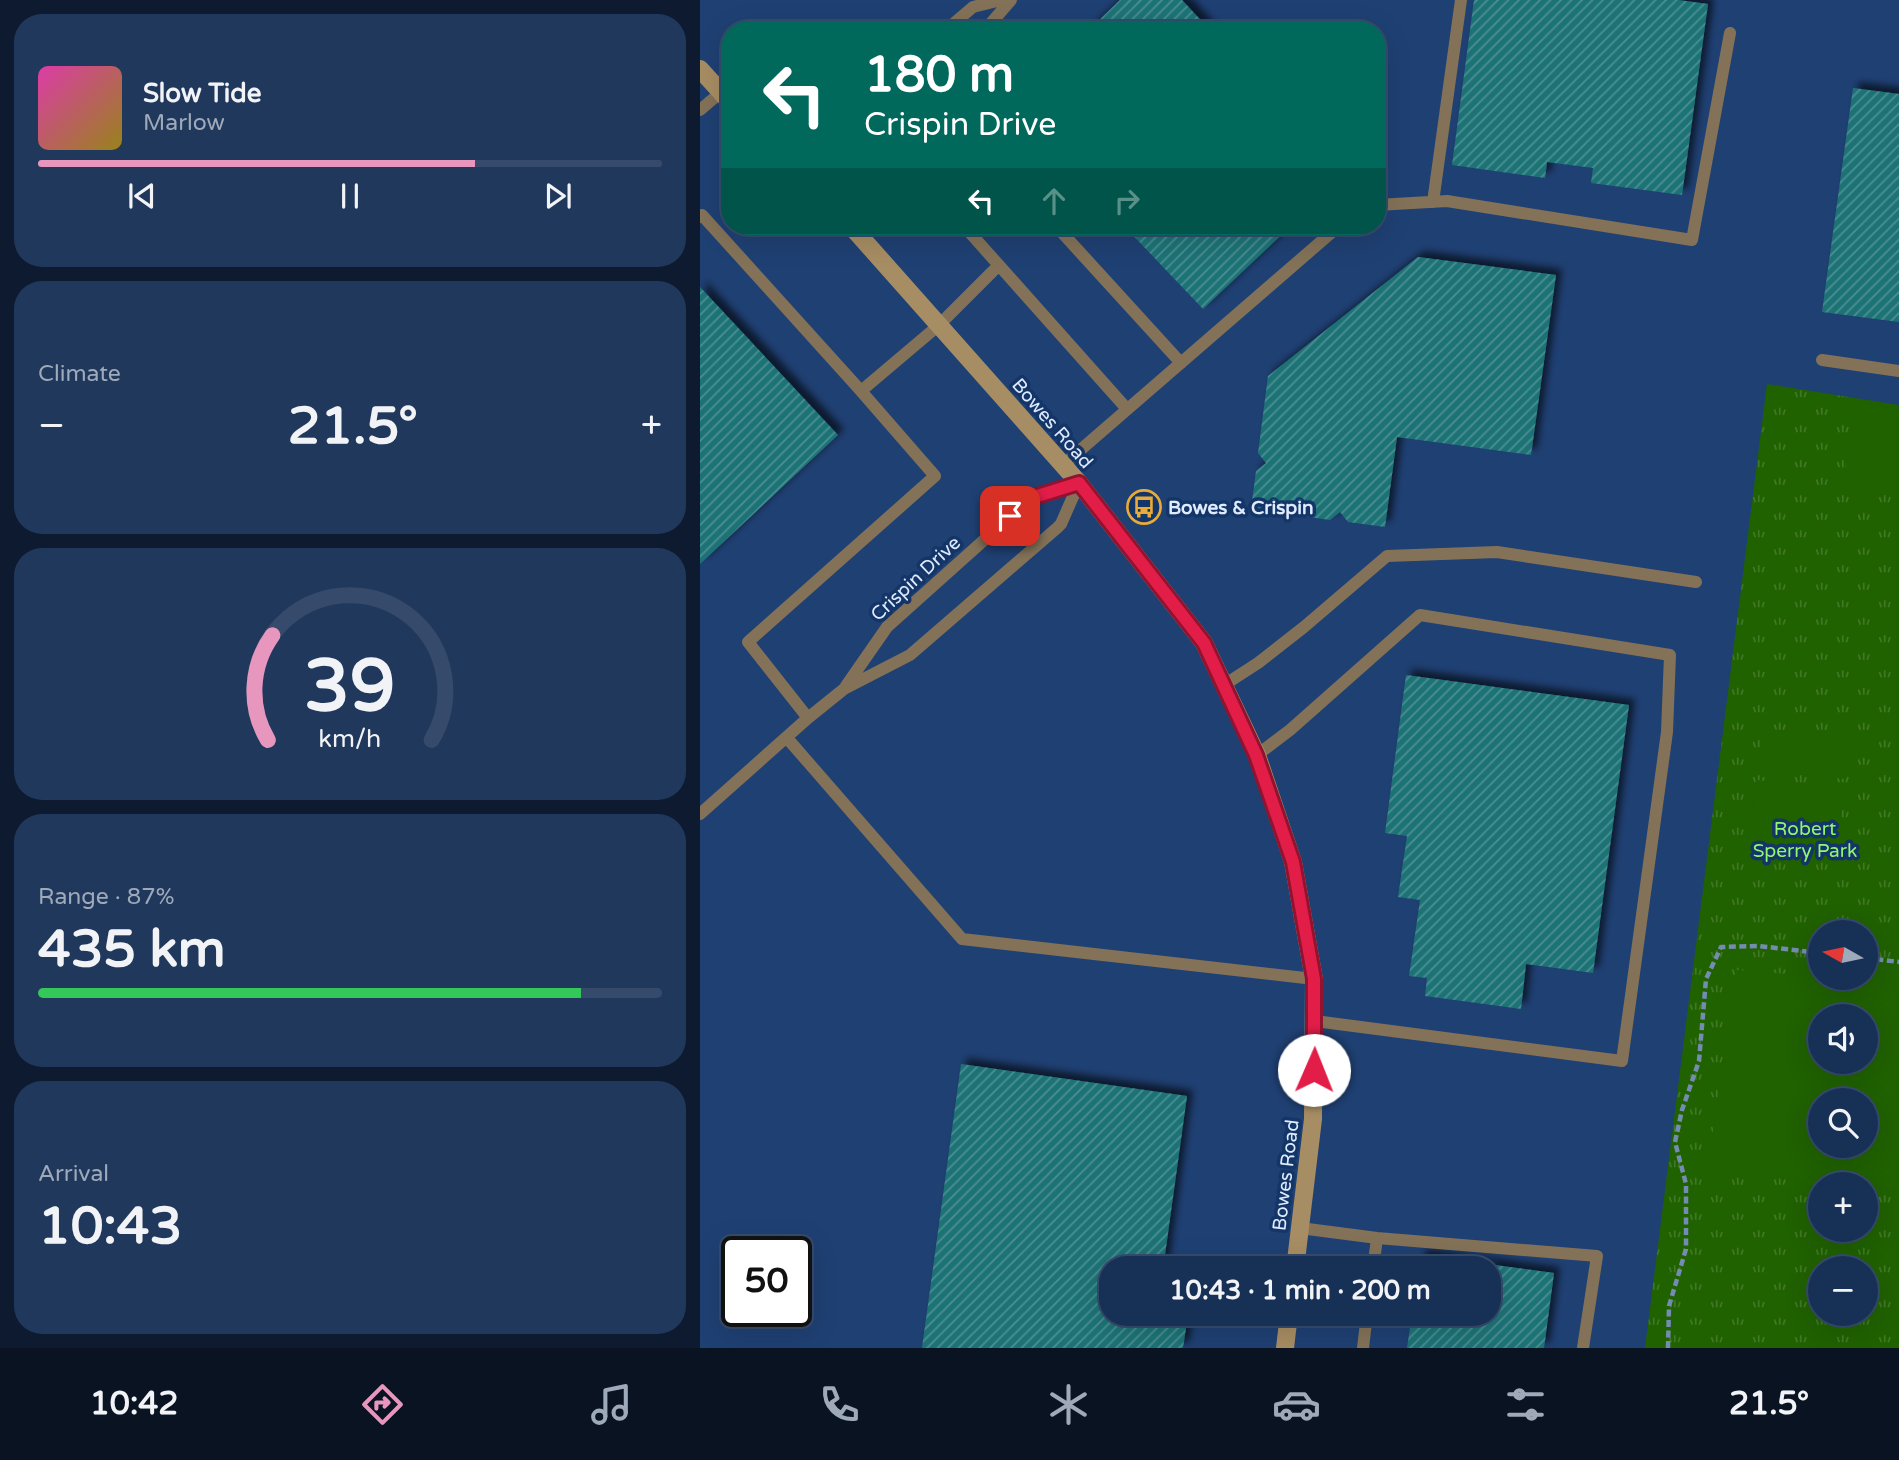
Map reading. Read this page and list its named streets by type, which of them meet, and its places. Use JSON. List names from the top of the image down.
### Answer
{
  "streets": {
    "main road": ["Bowes Road"],
    "lane": ["Crispin Drive"]
  },
  "crossings": [
    ["Bowes Road", "Crispin Drive"]
  ],
  "parks": ["Robert Sperry Park"],
  "places": {
    "bus stop": ["Bowes & Crispin"]
  },
  "north": "left",
  "page": {
    "turn": ["180 m", "Crispin Drive"],
    "song": ["Slow Tide", "Marlow"],
    "tile": [
      "Climate",
      ["Range · 87%", "435 km"],
      ["Arrival", "10:43"]
    ],
    "heat": ["−", "21.5°", "+"],
    "map_buttons": ["+", "−"],
    "limit": "50",
    "trip": "10:43 · 1 min · 200 m",
    "tabs": ["10:42", "21.5°"],
    "gauge": ["39", "km/h"]
  }
}
